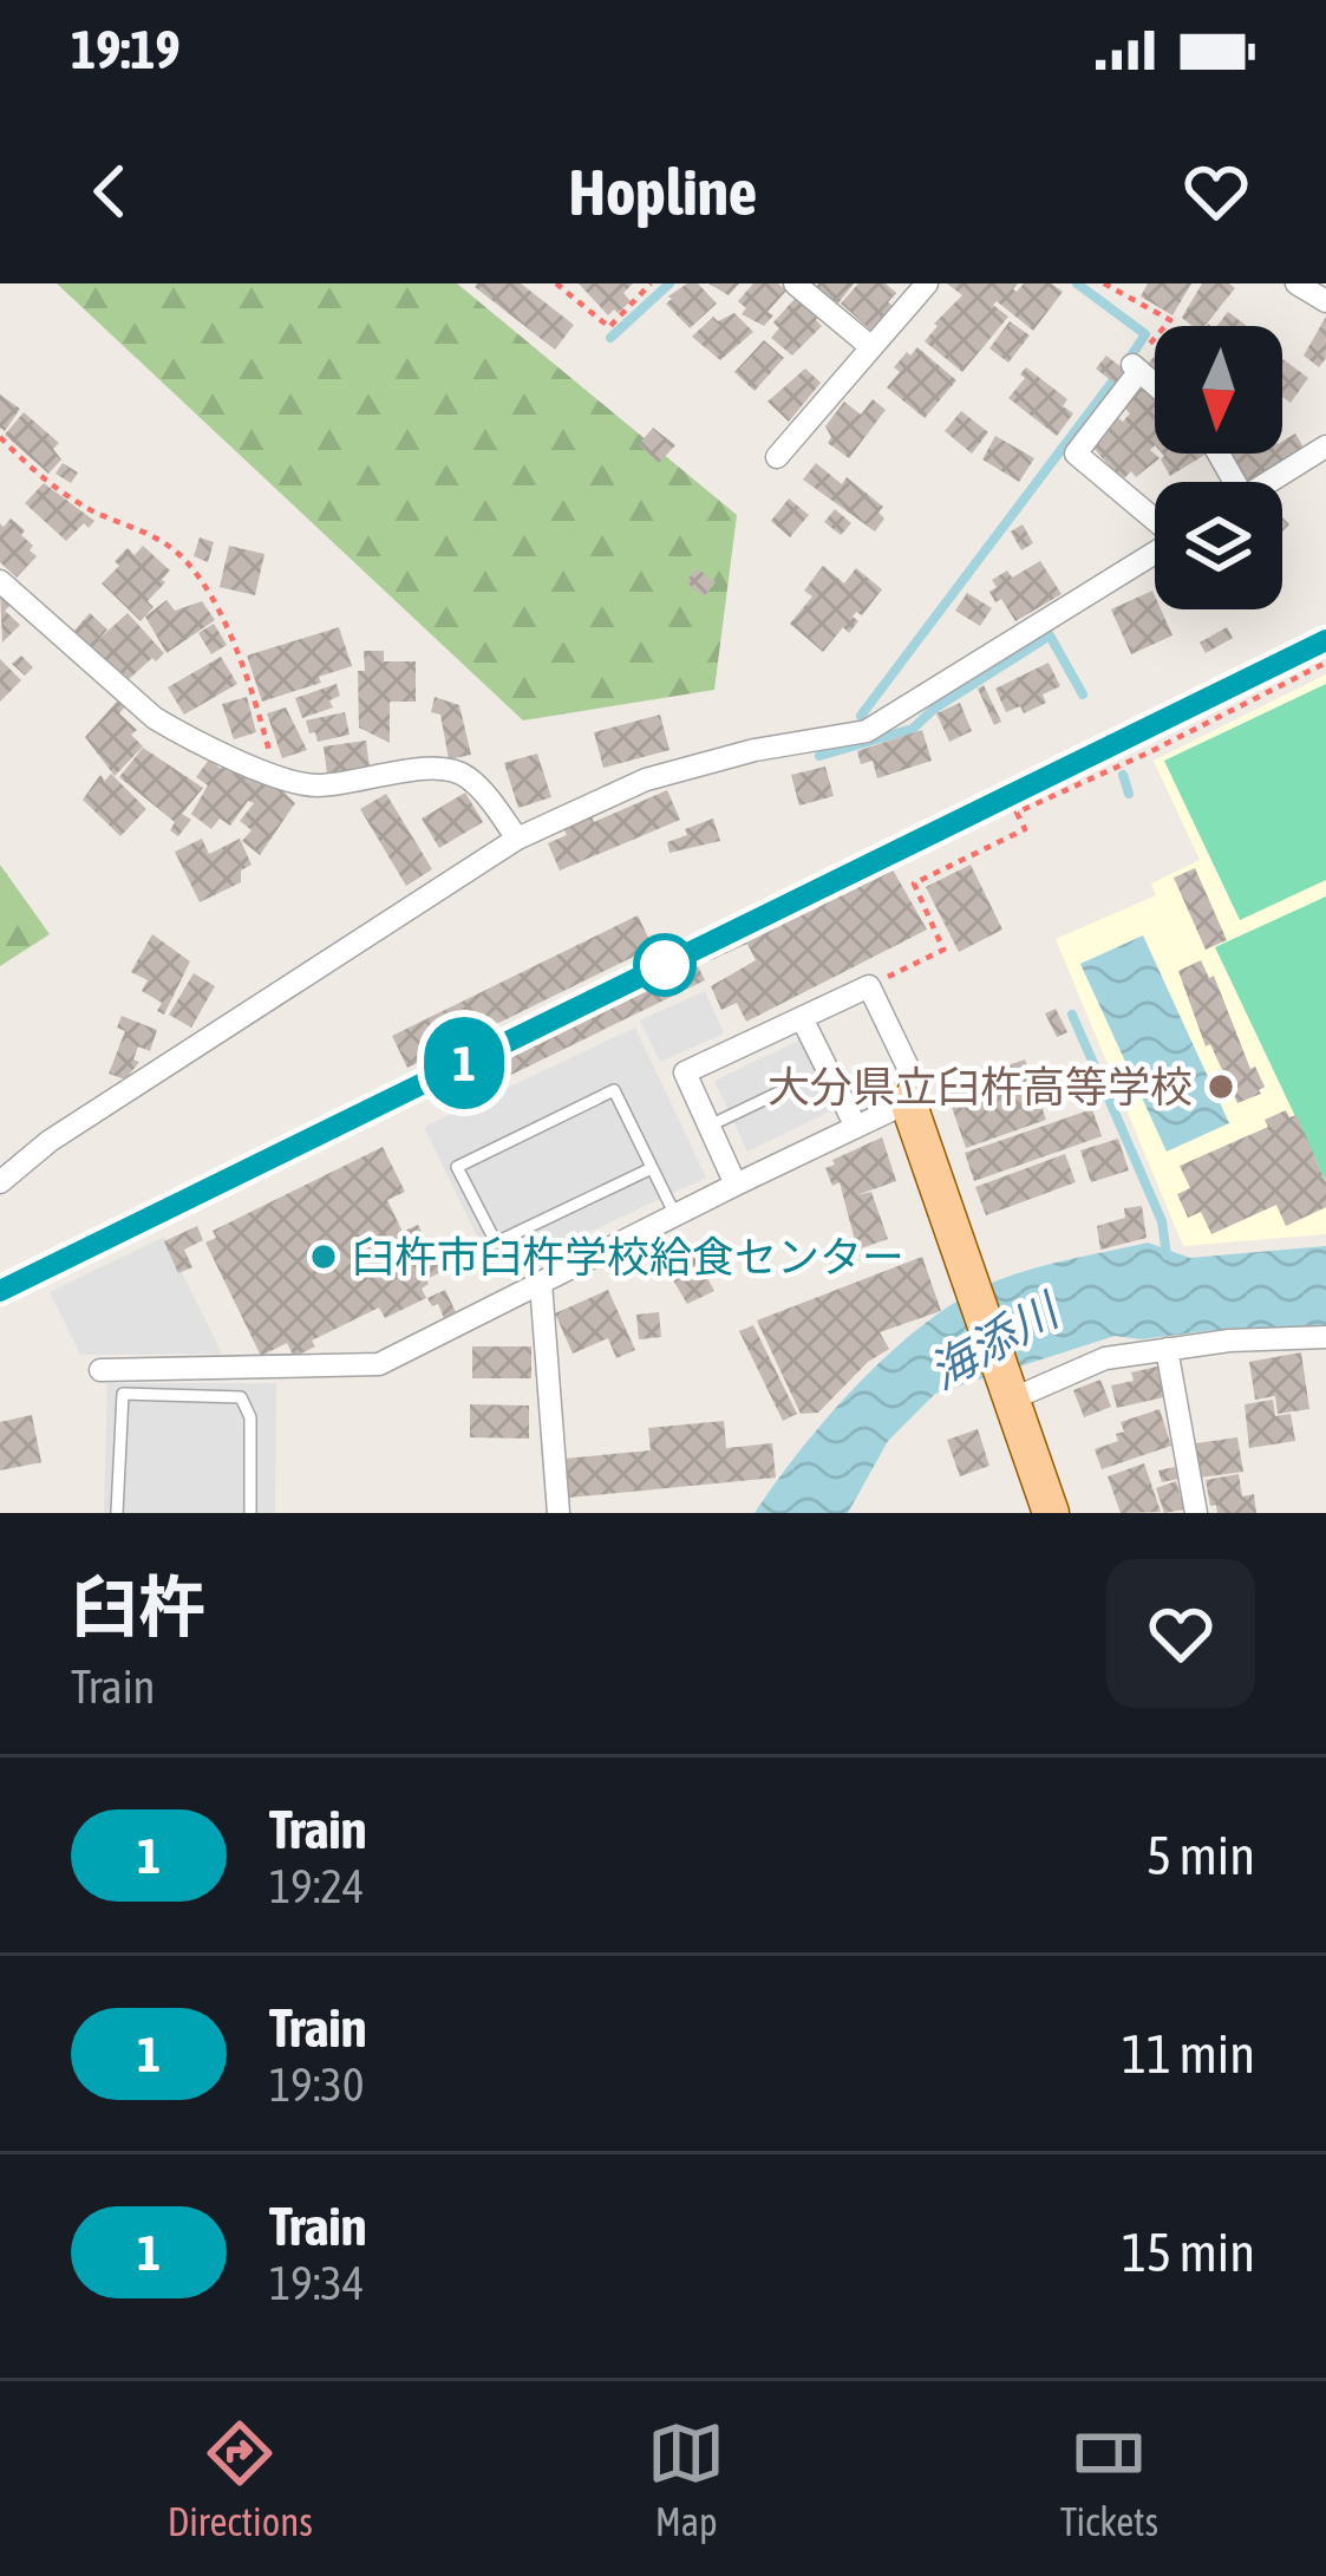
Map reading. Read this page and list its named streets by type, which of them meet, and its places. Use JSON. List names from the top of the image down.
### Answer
{
  "water": ["海添川"],
  "places": ["大分県立臼杵高等学校", "臼杵市臼杵学校給食センター"],
  "north": "bottom",
  "page": {
    "status": "19:19",
    "header": "Hopline",
    "on_map": "1",
    "heading": ["臼杵", "Train"],
    "list": [
      {
        "mark": "1",
        "name": "Train",
        "note": "19:24",
        "value": "5 min"
      },
      {
        "mark": "1",
        "name": "Train",
        "note": "19:30",
        "value": "11 min"
      },
      {
        "mark": "1",
        "name": "Train",
        "note": "19:34",
        "value": "15 min"
      }
    ],
    "tabs": ["Directions", "Map", "Tickets"]
  }
}
